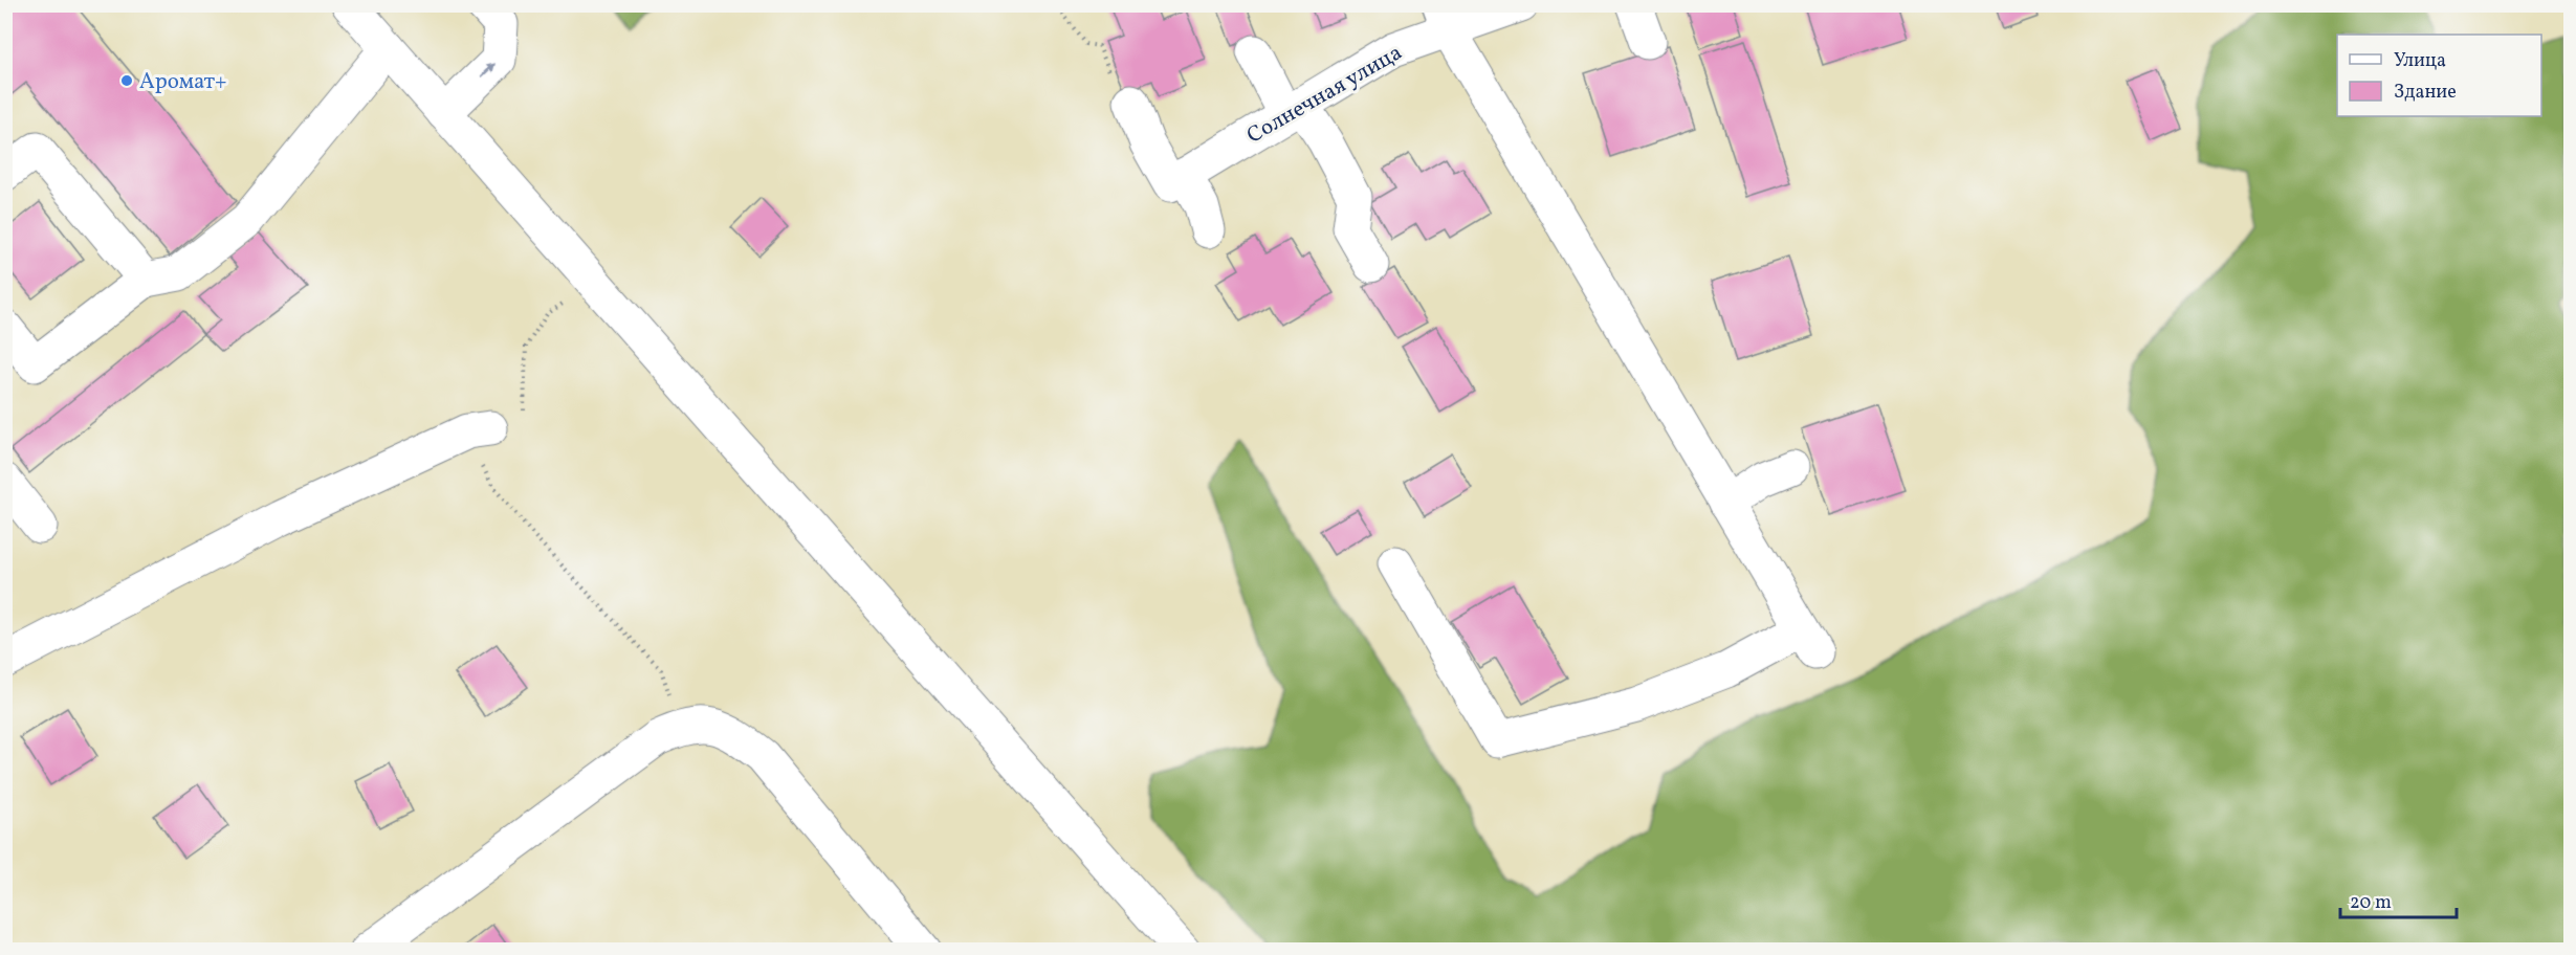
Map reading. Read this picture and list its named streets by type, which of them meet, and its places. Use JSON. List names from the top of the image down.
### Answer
{
  "streets": {
    "street": ["Солнечная улица"]
  },
  "places": ["Аромат+"],
  "legend": ["Улица", "Здание"],
  "scale_bar": "20 m"
}
